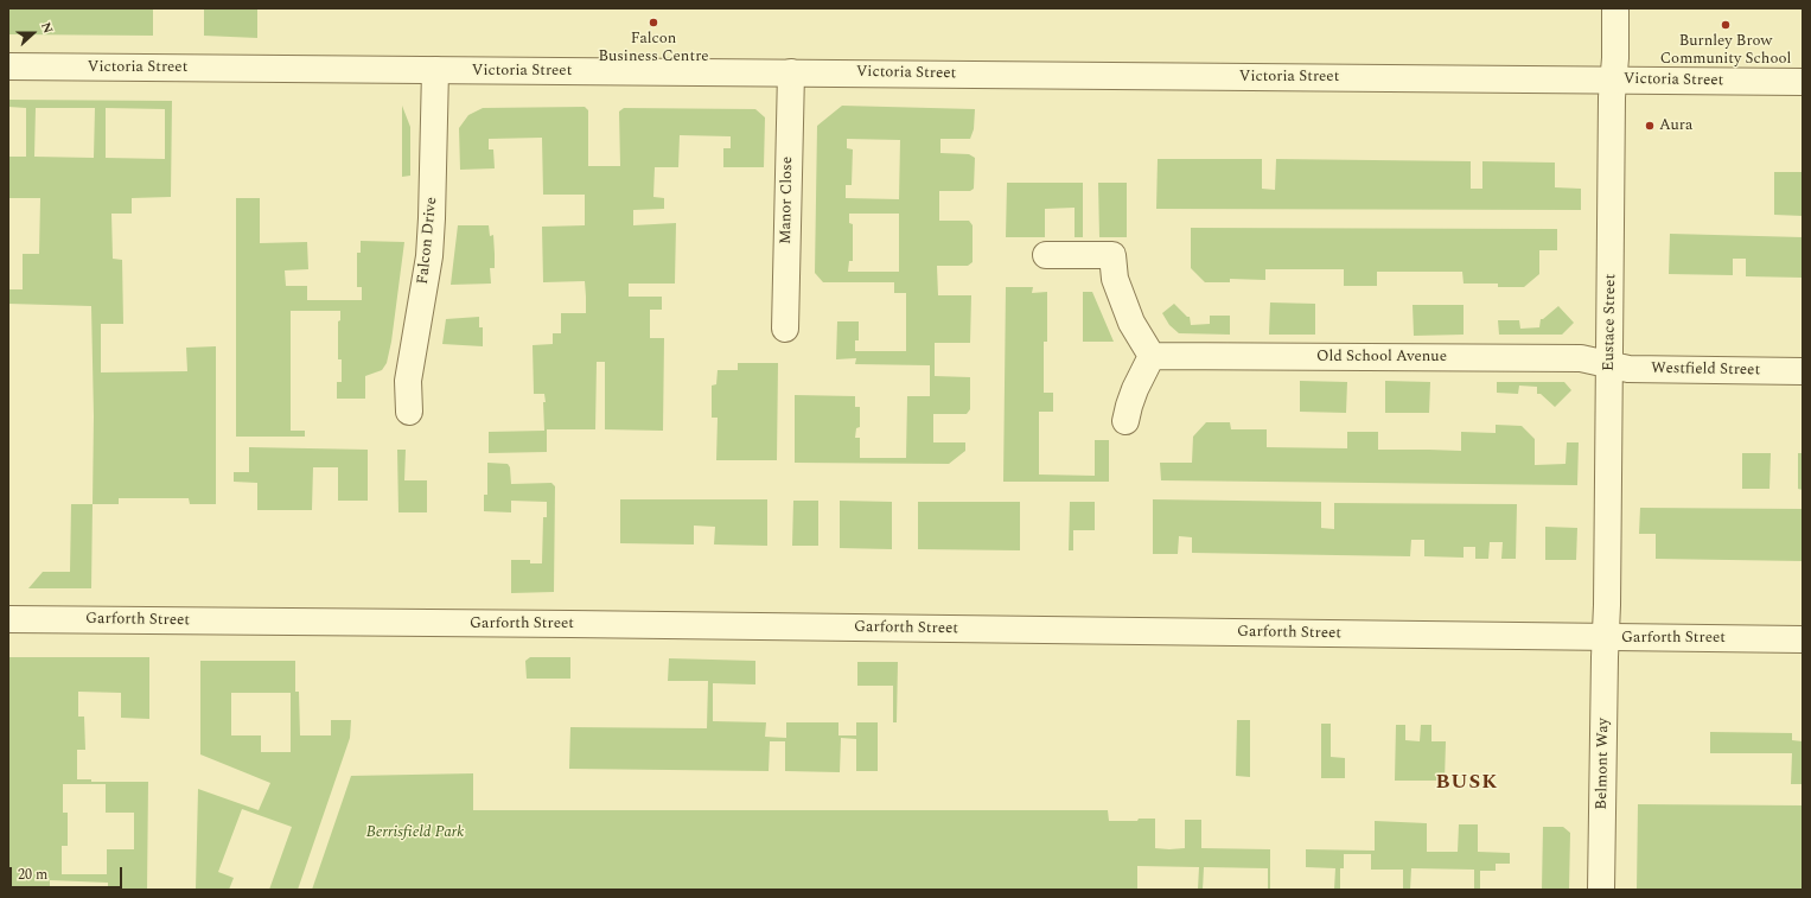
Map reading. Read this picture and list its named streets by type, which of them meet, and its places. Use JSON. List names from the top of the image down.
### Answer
{
  "streets": {
    "street": [
      "Victoria Street",
      "Manor Close",
      "Falcon Drive",
      "Eustace Street",
      "Old School Avenue",
      "Westfield Street",
      "Garforth Street",
      "Belmont Way"
    ]
  },
  "crossings": [
    ["Victoria Street", "Manor Close"],
    ["Victoria Street", "Falcon Drive"],
    ["Victoria Street", "Eustace Street"],
    ["Eustace Street", "Old School Avenue"],
    ["Eustace Street", "Westfield Street"],
    ["Eustace Street", "Garforth Street"],
    ["Eustace Street", "Belmont Way"],
    ["Old School Avenue", "Westfield Street"],
    ["Garforth Street", "Belmont Way"]
  ],
  "districts": ["BUSK"],
  "parks": ["Berrisfield Park"],
  "places": ["Falcon Business Centre", "Burnley Brow Community School", "Aura"],
  "scale_bar": "20 m",
  "north": "right"
}
